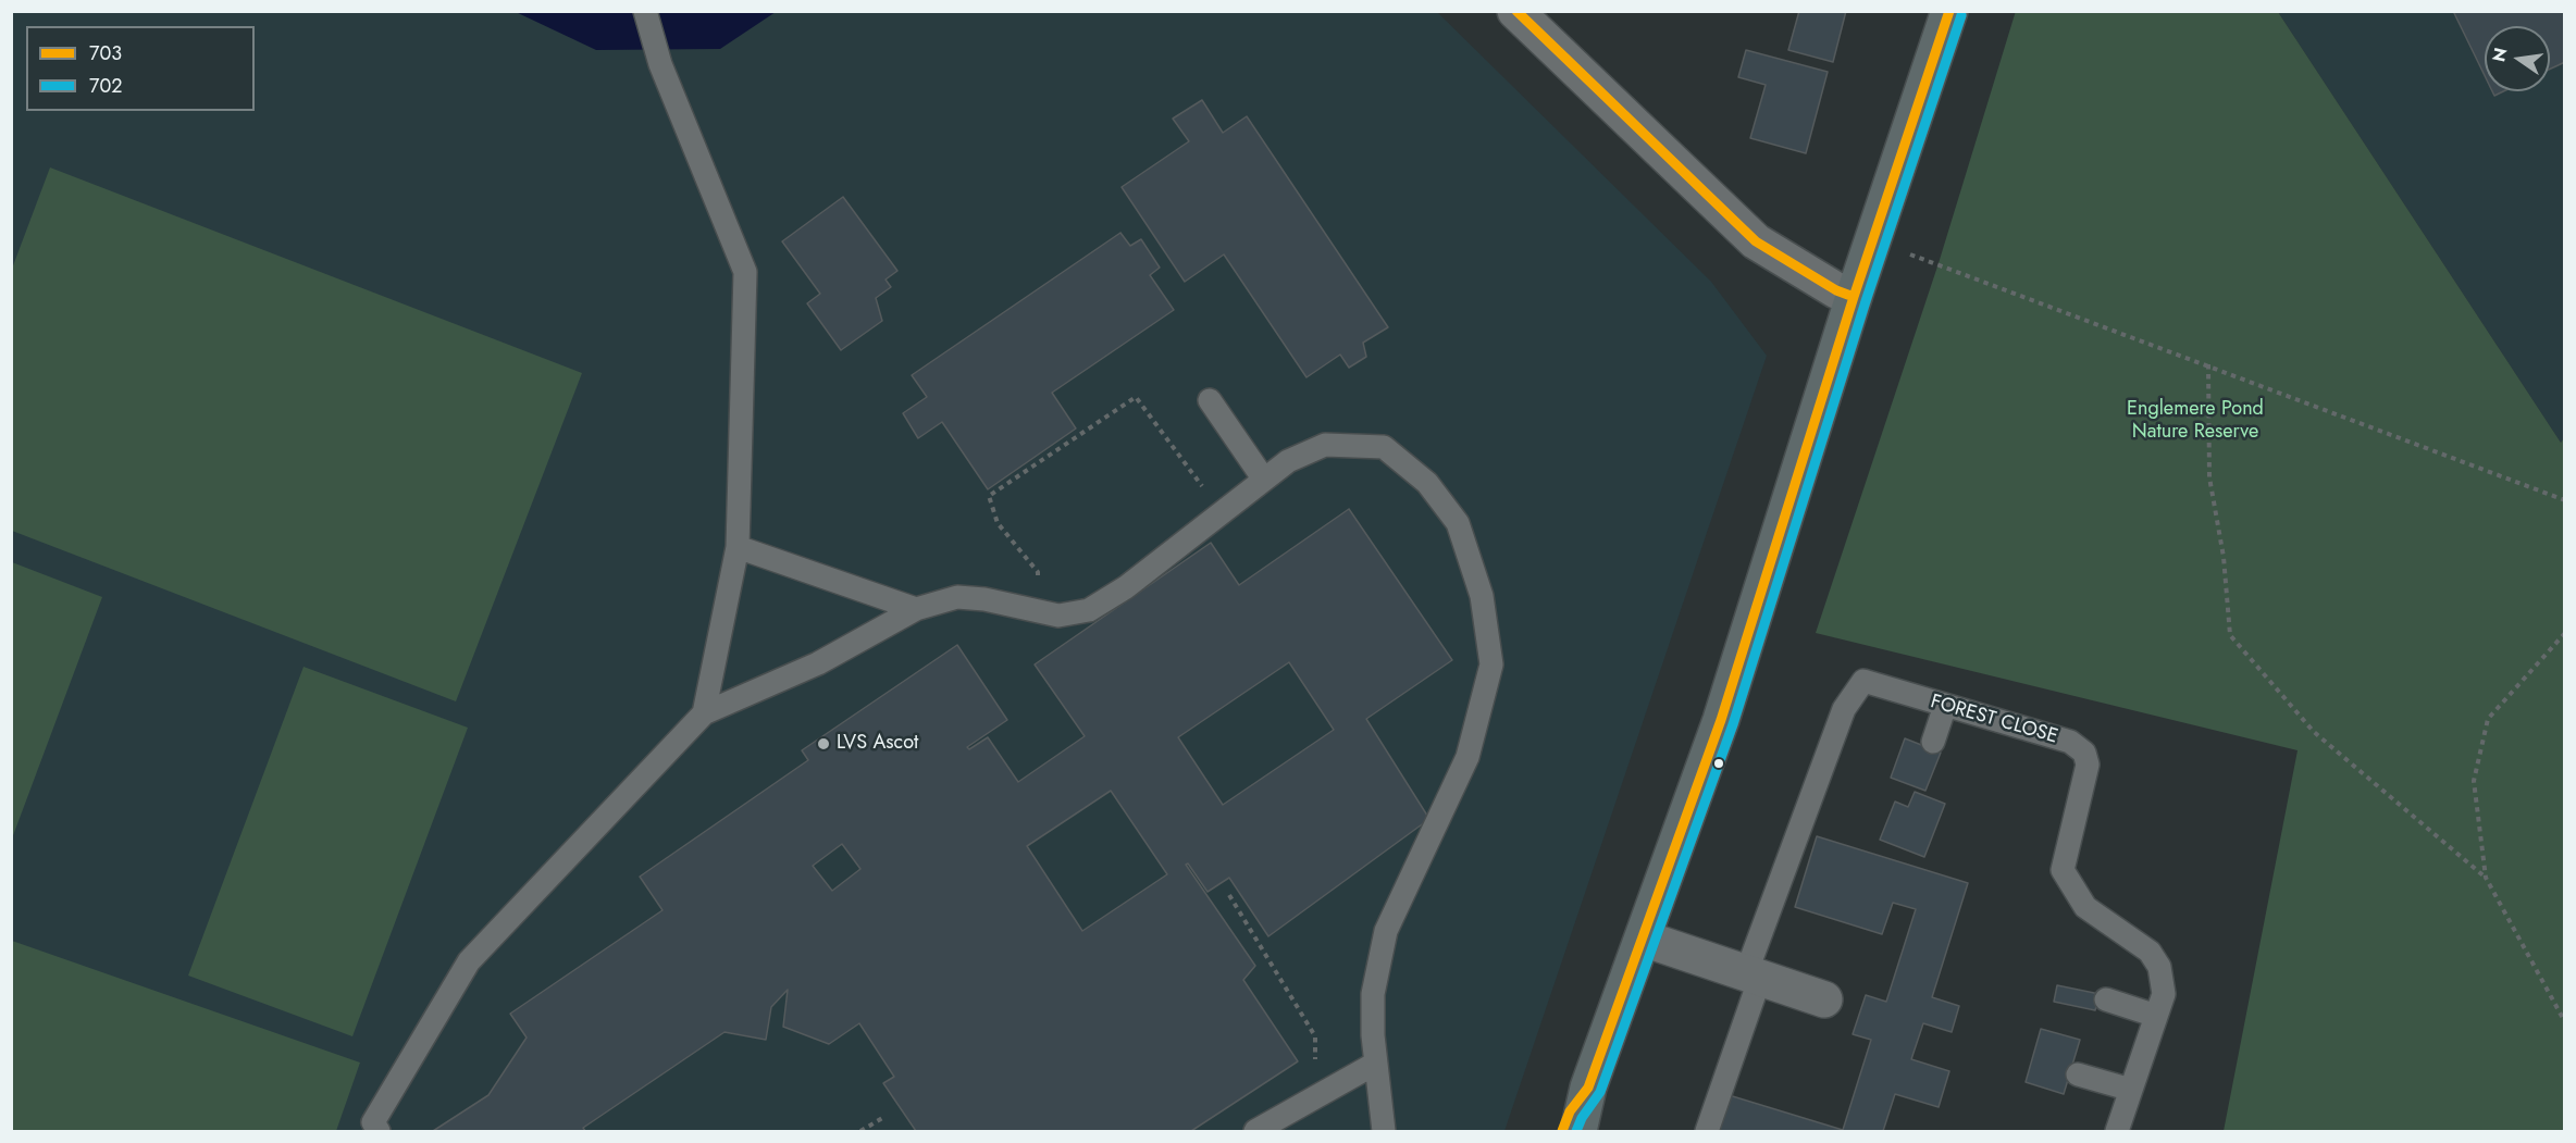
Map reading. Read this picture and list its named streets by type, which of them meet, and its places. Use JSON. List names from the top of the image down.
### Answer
{
  "streets": {
    "lane": ["FOREST CLOSE"]
  },
  "parks": ["Englemere Pond Nature Reserve"],
  "places": ["LVS Ascot"],
  "lines": ["transit line 703", "transit line 702"],
  "legend": ["703", "702"],
  "north": "left"
}
